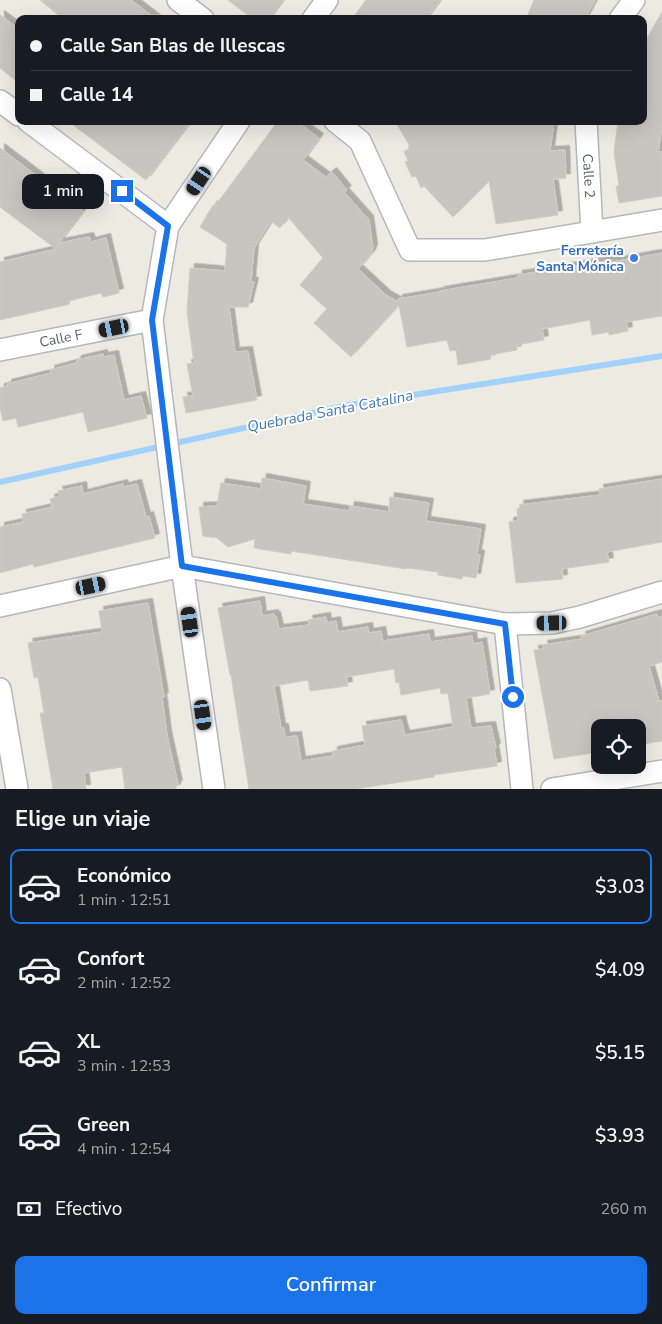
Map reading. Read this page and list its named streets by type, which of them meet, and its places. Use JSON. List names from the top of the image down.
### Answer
{
  "streets": {
    "street": ["Calle 2", "Calle F"]
  },
  "water": ["Quebrada Santa Catalina"],
  "places": ["Ferretería Santa Mónica"],
  "page": {
    "banner": ["Calle San Blas de Illescas", "Calle 14"],
    "bubble": "1 min",
    "heading": "Elige un viaje",
    "list": [
      {
        "name": "Económico",
        "note": "1 min · 12:51",
        "value": "$3.03"
      },
      {
        "name": "Confort",
        "note": "2 min · 12:52",
        "value": "$4.09"
      },
      {
        "name": "XL",
        "note": "3 min · 12:53",
        "value": "$5.15"
      },
      {
        "name": "Green",
        "note": "4 min · 12:54",
        "value": "$3.93"
      }
    ],
    "pay": ["Efectivo", "260 m"],
    "buttons": "Confirmar"
  }
}
